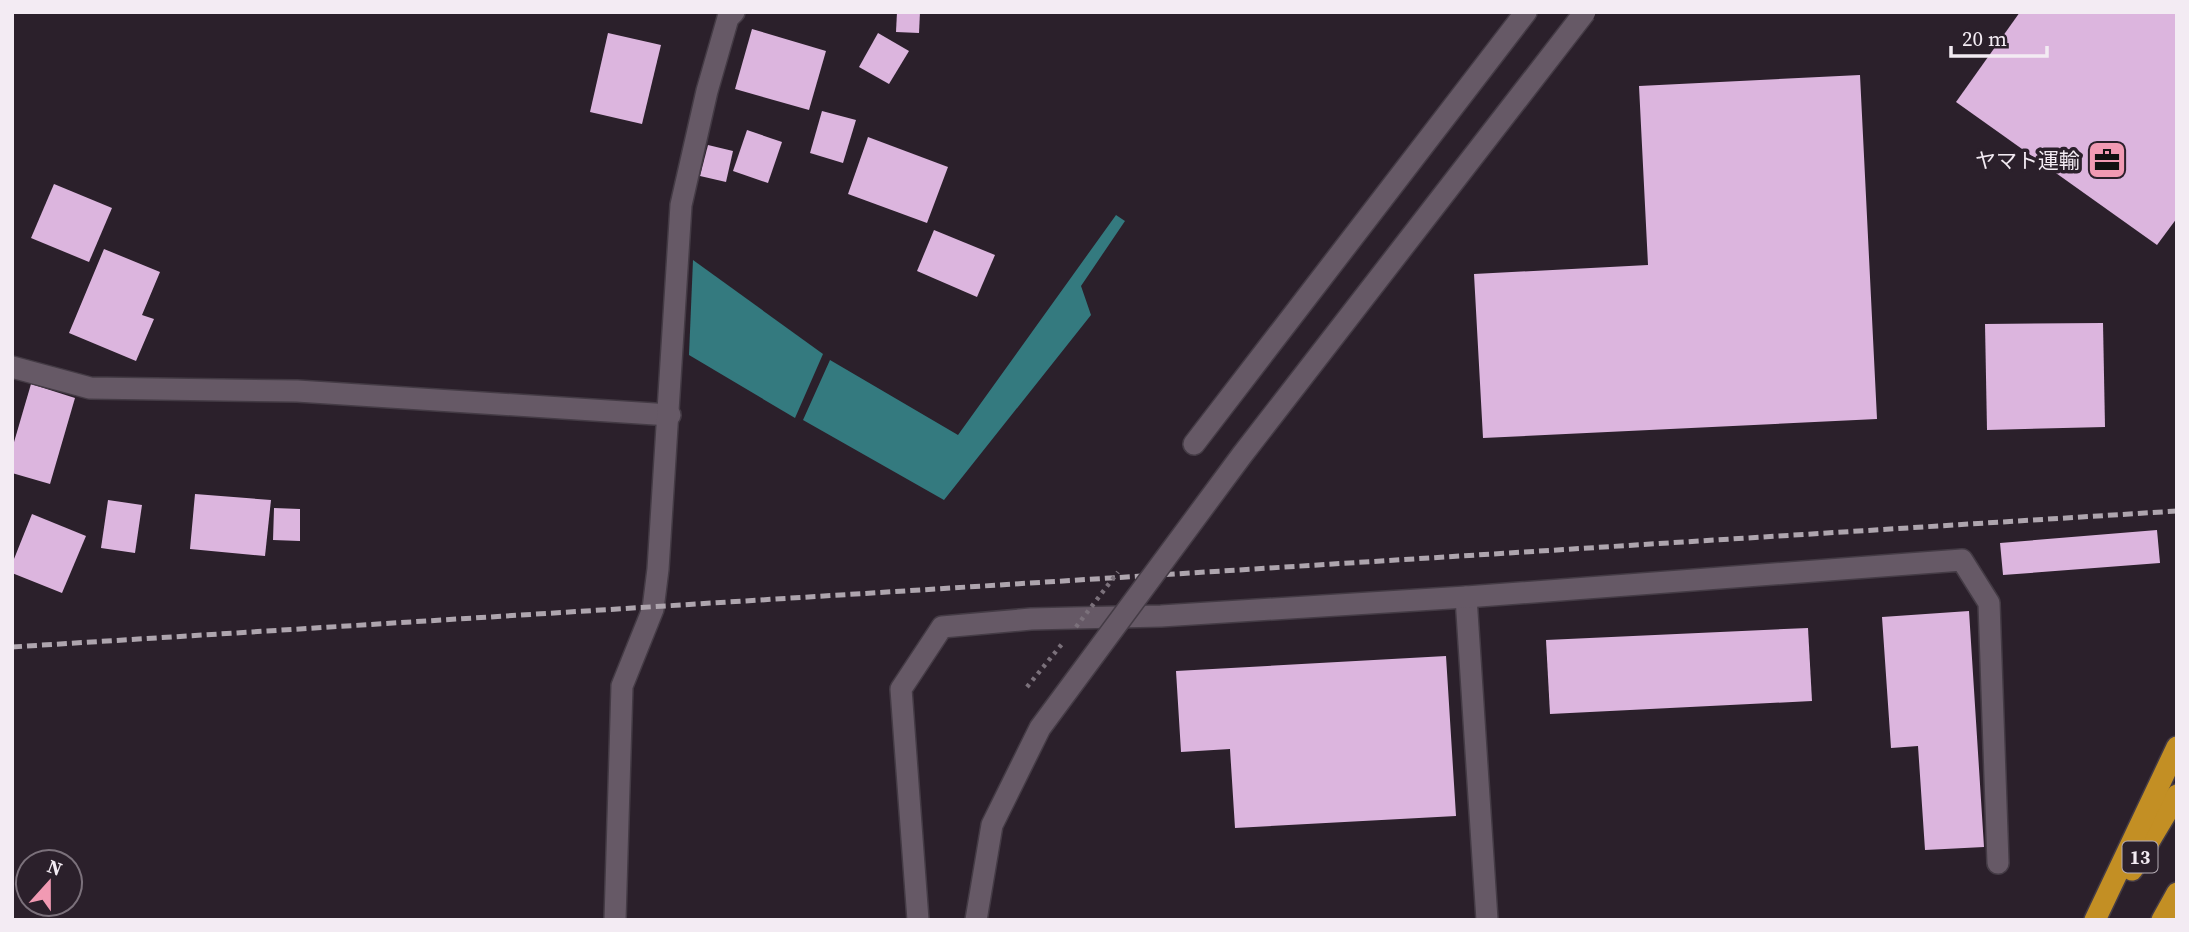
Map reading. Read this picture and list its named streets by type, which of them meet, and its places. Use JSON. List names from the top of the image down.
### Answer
{
  "streets": {
    "highway": ["13"]
  },
  "places": {
    "office": ["ヤマト運輸"]
  },
  "scale_bar": "20 m",
  "north": "top"
}
